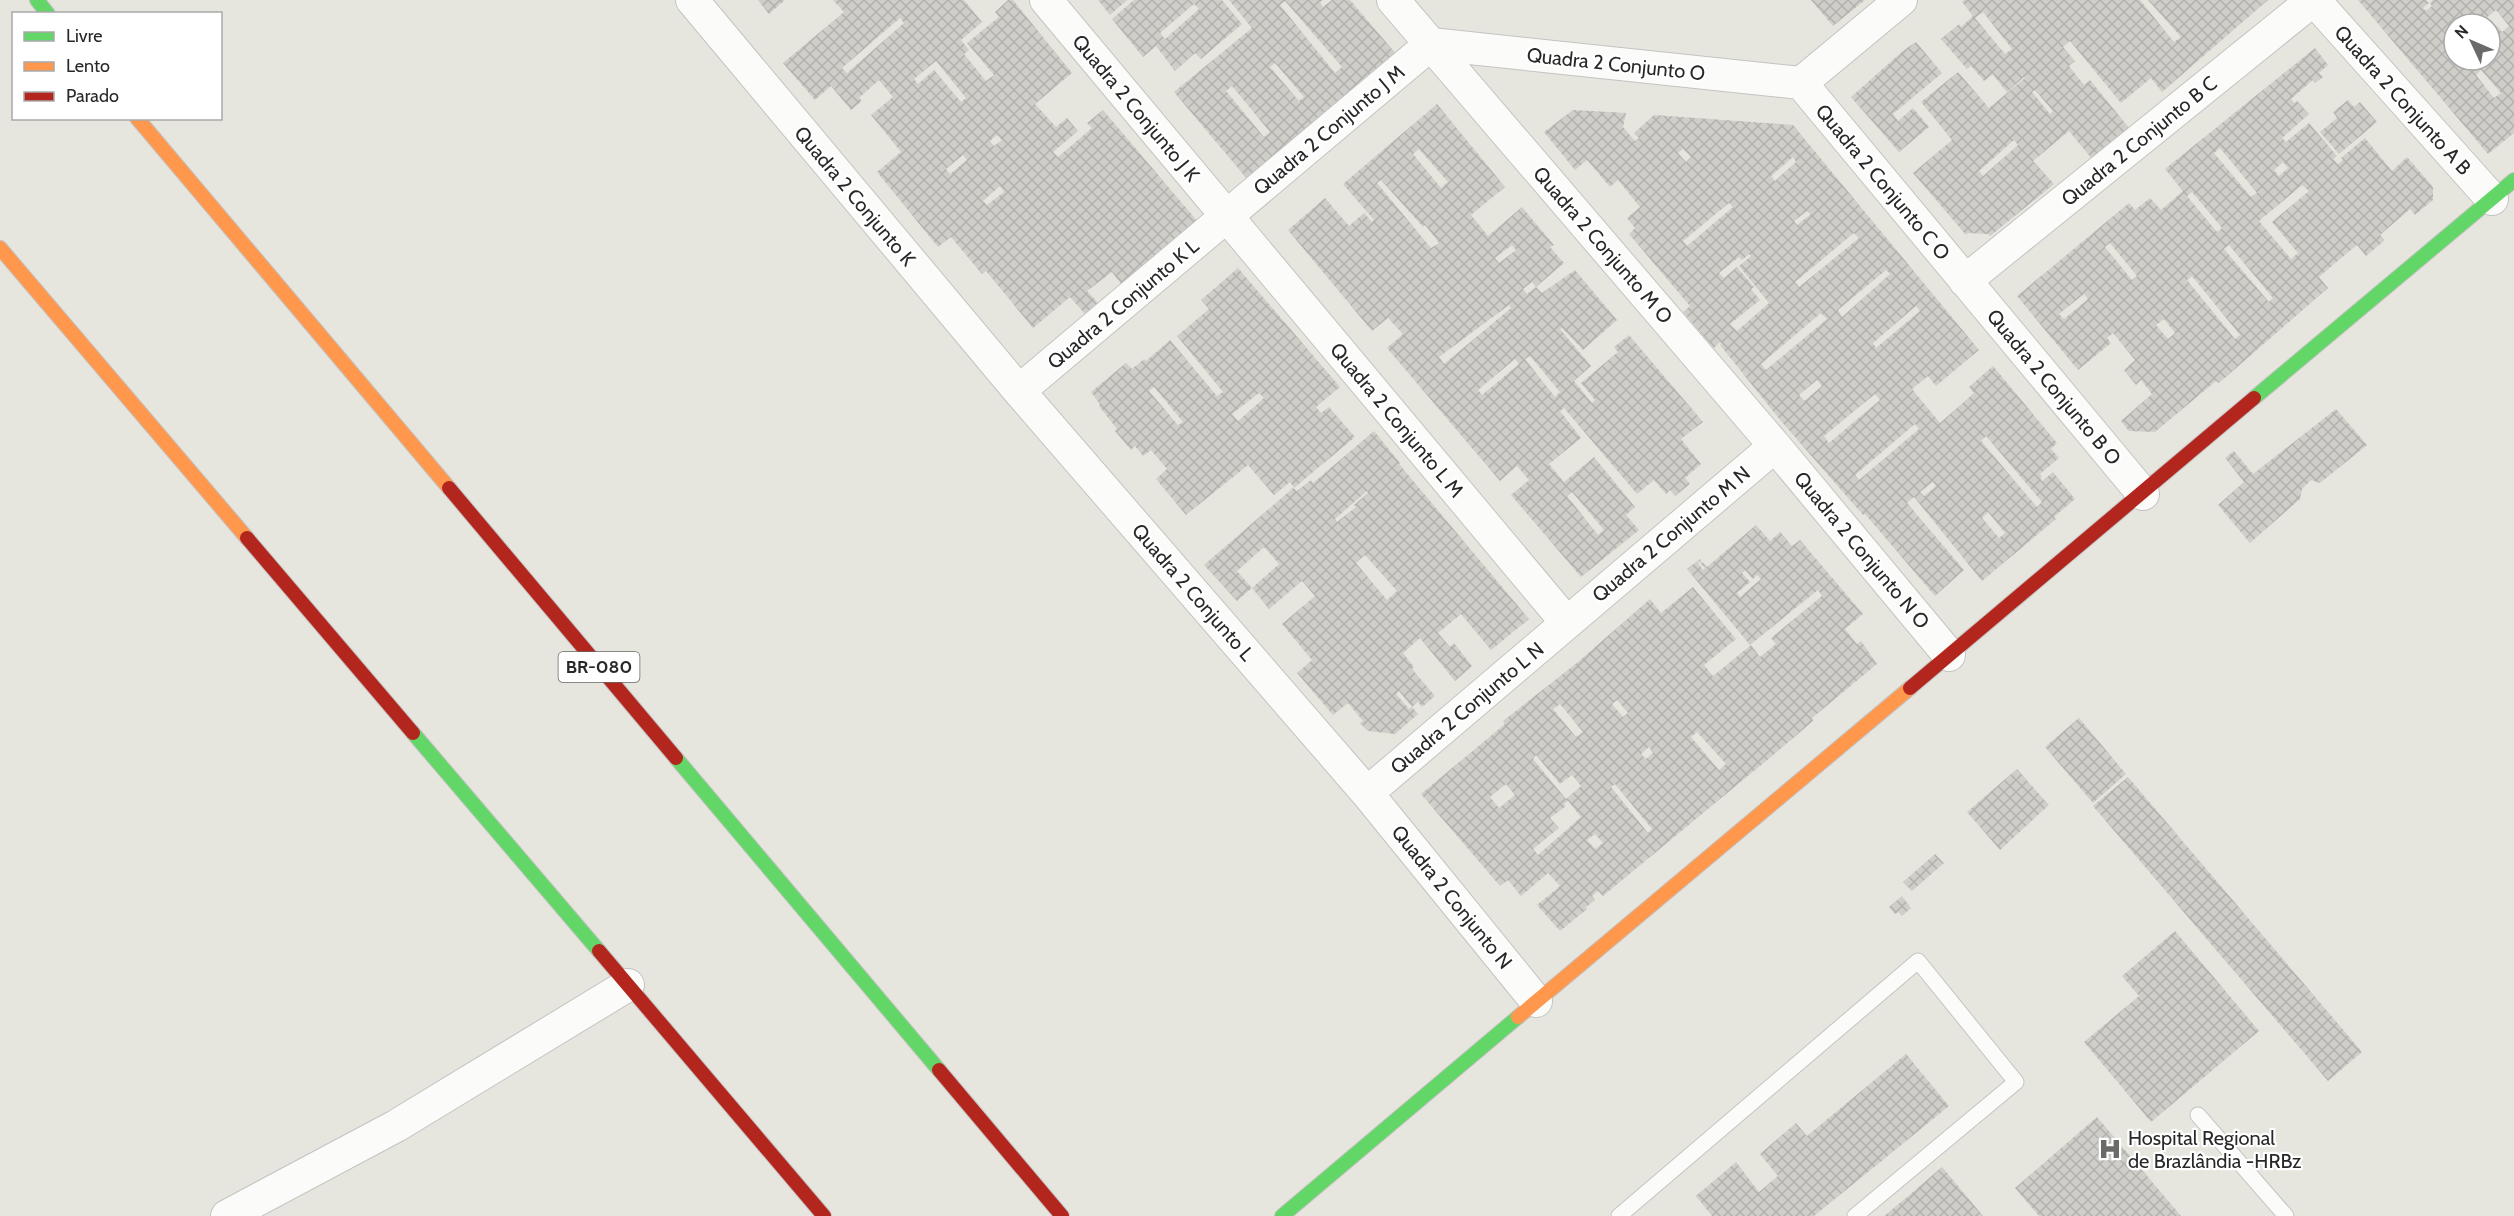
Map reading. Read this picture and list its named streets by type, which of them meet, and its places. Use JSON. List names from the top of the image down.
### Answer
{
  "streets": {
    "main road": ["BR-080"],
    "street": [
      "Quadra 2 Conjunto O",
      "Quadra 2 Conjunto A B",
      "Quadra 2 Conjunto J K",
      "Quadra 2 Conjunto J M",
      "Quadra 2 Conjunto B C",
      "Quadra 2 Conjunto C O",
      "Quadra 2 Conjunto K",
      "Quadra 2 Conjunto M O",
      "Quadra 2 Conjunto K L",
      "Quadra 2 Conjunto B O",
      "Quadra 2 Conjunto L M",
      "Quadra 2 Conjunto M N",
      "Quadra 2 Conjunto N O",
      "Quadra 2 Conjunto L",
      "Quadra 2 Conjunto L N",
      "Quadra 2 Conjunto N"
    ]
  },
  "crossings": [
    ["Quadra 2 Conjunto O", "Quadra 2 Conjunto J M"],
    ["Quadra 2 Conjunto O", "Quadra 2 Conjunto C O"],
    ["Quadra 2 Conjunto O", "Quadra 2 Conjunto M O"],
    ["Quadra 2 Conjunto A B", "Quadra 2 Conjunto B C"],
    ["Quadra 2 Conjunto J K", "Quadra 2 Conjunto J M"],
    ["Quadra 2 Conjunto J K", "Quadra 2 Conjunto K L"],
    ["Quadra 2 Conjunto J K", "Quadra 2 Conjunto L M"],
    ["Quadra 2 Conjunto J M", "Quadra 2 Conjunto M O"],
    ["Quadra 2 Conjunto J M", "Quadra 2 Conjunto K L"],
    ["Quadra 2 Conjunto J M", "Quadra 2 Conjunto L M"],
    ["Quadra 2 Conjunto B C", "Quadra 2 Conjunto C O"],
    ["Quadra 2 Conjunto B C", "Quadra 2 Conjunto B O"],
    ["Quadra 2 Conjunto C O", "Quadra 2 Conjunto B O"],
    ["Quadra 2 Conjunto K", "Quadra 2 Conjunto K L"],
    ["Quadra 2 Conjunto K", "Quadra 2 Conjunto L"],
    ["Quadra 2 Conjunto M O", "Quadra 2 Conjunto M N"],
    ["Quadra 2 Conjunto M O", "Quadra 2 Conjunto N O"],
    ["Quadra 2 Conjunto K L", "Quadra 2 Conjunto L M"],
    ["Quadra 2 Conjunto K L", "Quadra 2 Conjunto L"],
    ["Quadra 2 Conjunto L M", "Quadra 2 Conjunto M N"],
    ["Quadra 2 Conjunto L M", "Quadra 2 Conjunto L N"],
    ["Quadra 2 Conjunto M N", "Quadra 2 Conjunto N O"],
    ["Quadra 2 Conjunto M N", "Quadra 2 Conjunto L N"],
    ["Quadra 2 Conjunto L", "Quadra 2 Conjunto L N"],
    ["Quadra 2 Conjunto L", "Quadra 2 Conjunto N"],
    ["Quadra 2 Conjunto L N", "Quadra 2 Conjunto N"]
  ],
  "places": {
    "hospital": ["Hospital Regional de Brazlândia -HRBz"]
  },
  "legend": ["Livre", "Lento", "Parado"],
  "north": "top left"
}
